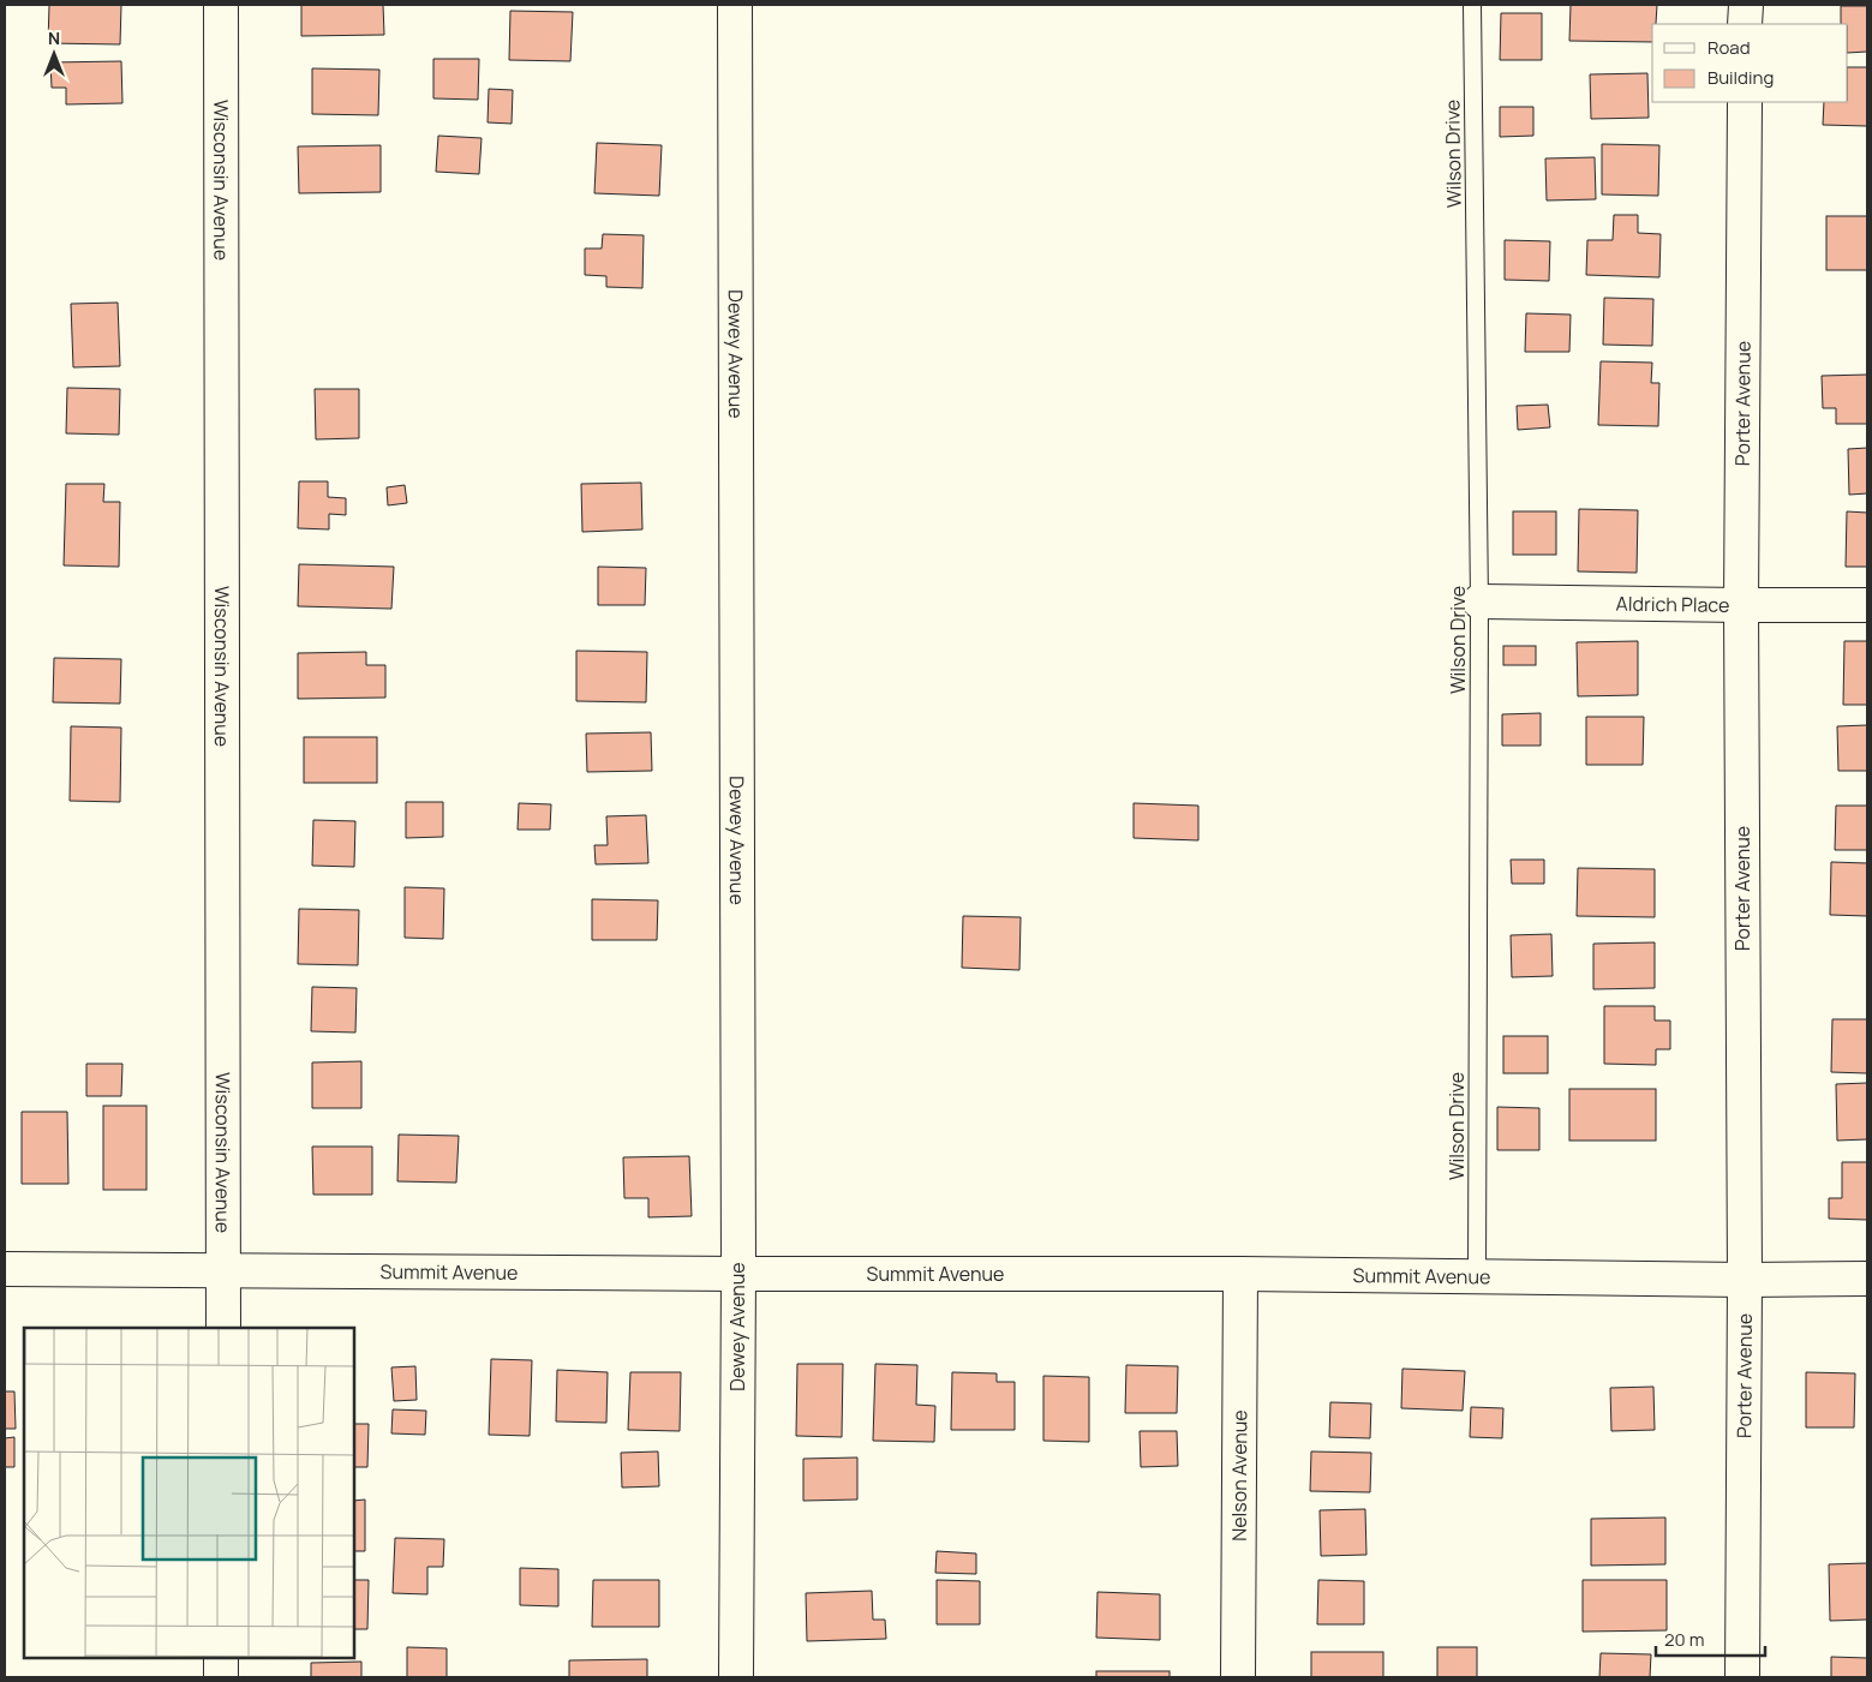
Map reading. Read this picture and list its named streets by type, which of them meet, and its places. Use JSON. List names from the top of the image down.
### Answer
{
  "streets": {
    "street": [
      "Wisconsin Avenue",
      "Dewey Avenue",
      "Porter Avenue",
      "Aldrich Place",
      "Summit Avenue",
      "Nelson Avenue"
    ],
    "lane": ["Wilson Drive"]
  },
  "crossings": [
    ["Wilson Drive", "Aldrich Place"],
    ["Wilson Drive", "Summit Avenue"],
    ["Wisconsin Avenue", "Summit Avenue"],
    ["Dewey Avenue", "Summit Avenue"],
    ["Porter Avenue", "Aldrich Place"],
    ["Porter Avenue", "Summit Avenue"],
    ["Summit Avenue", "Nelson Avenue"]
  ],
  "legend": ["Road", "Building"],
  "scale_bar": "20 m",
  "north": "top"
}
